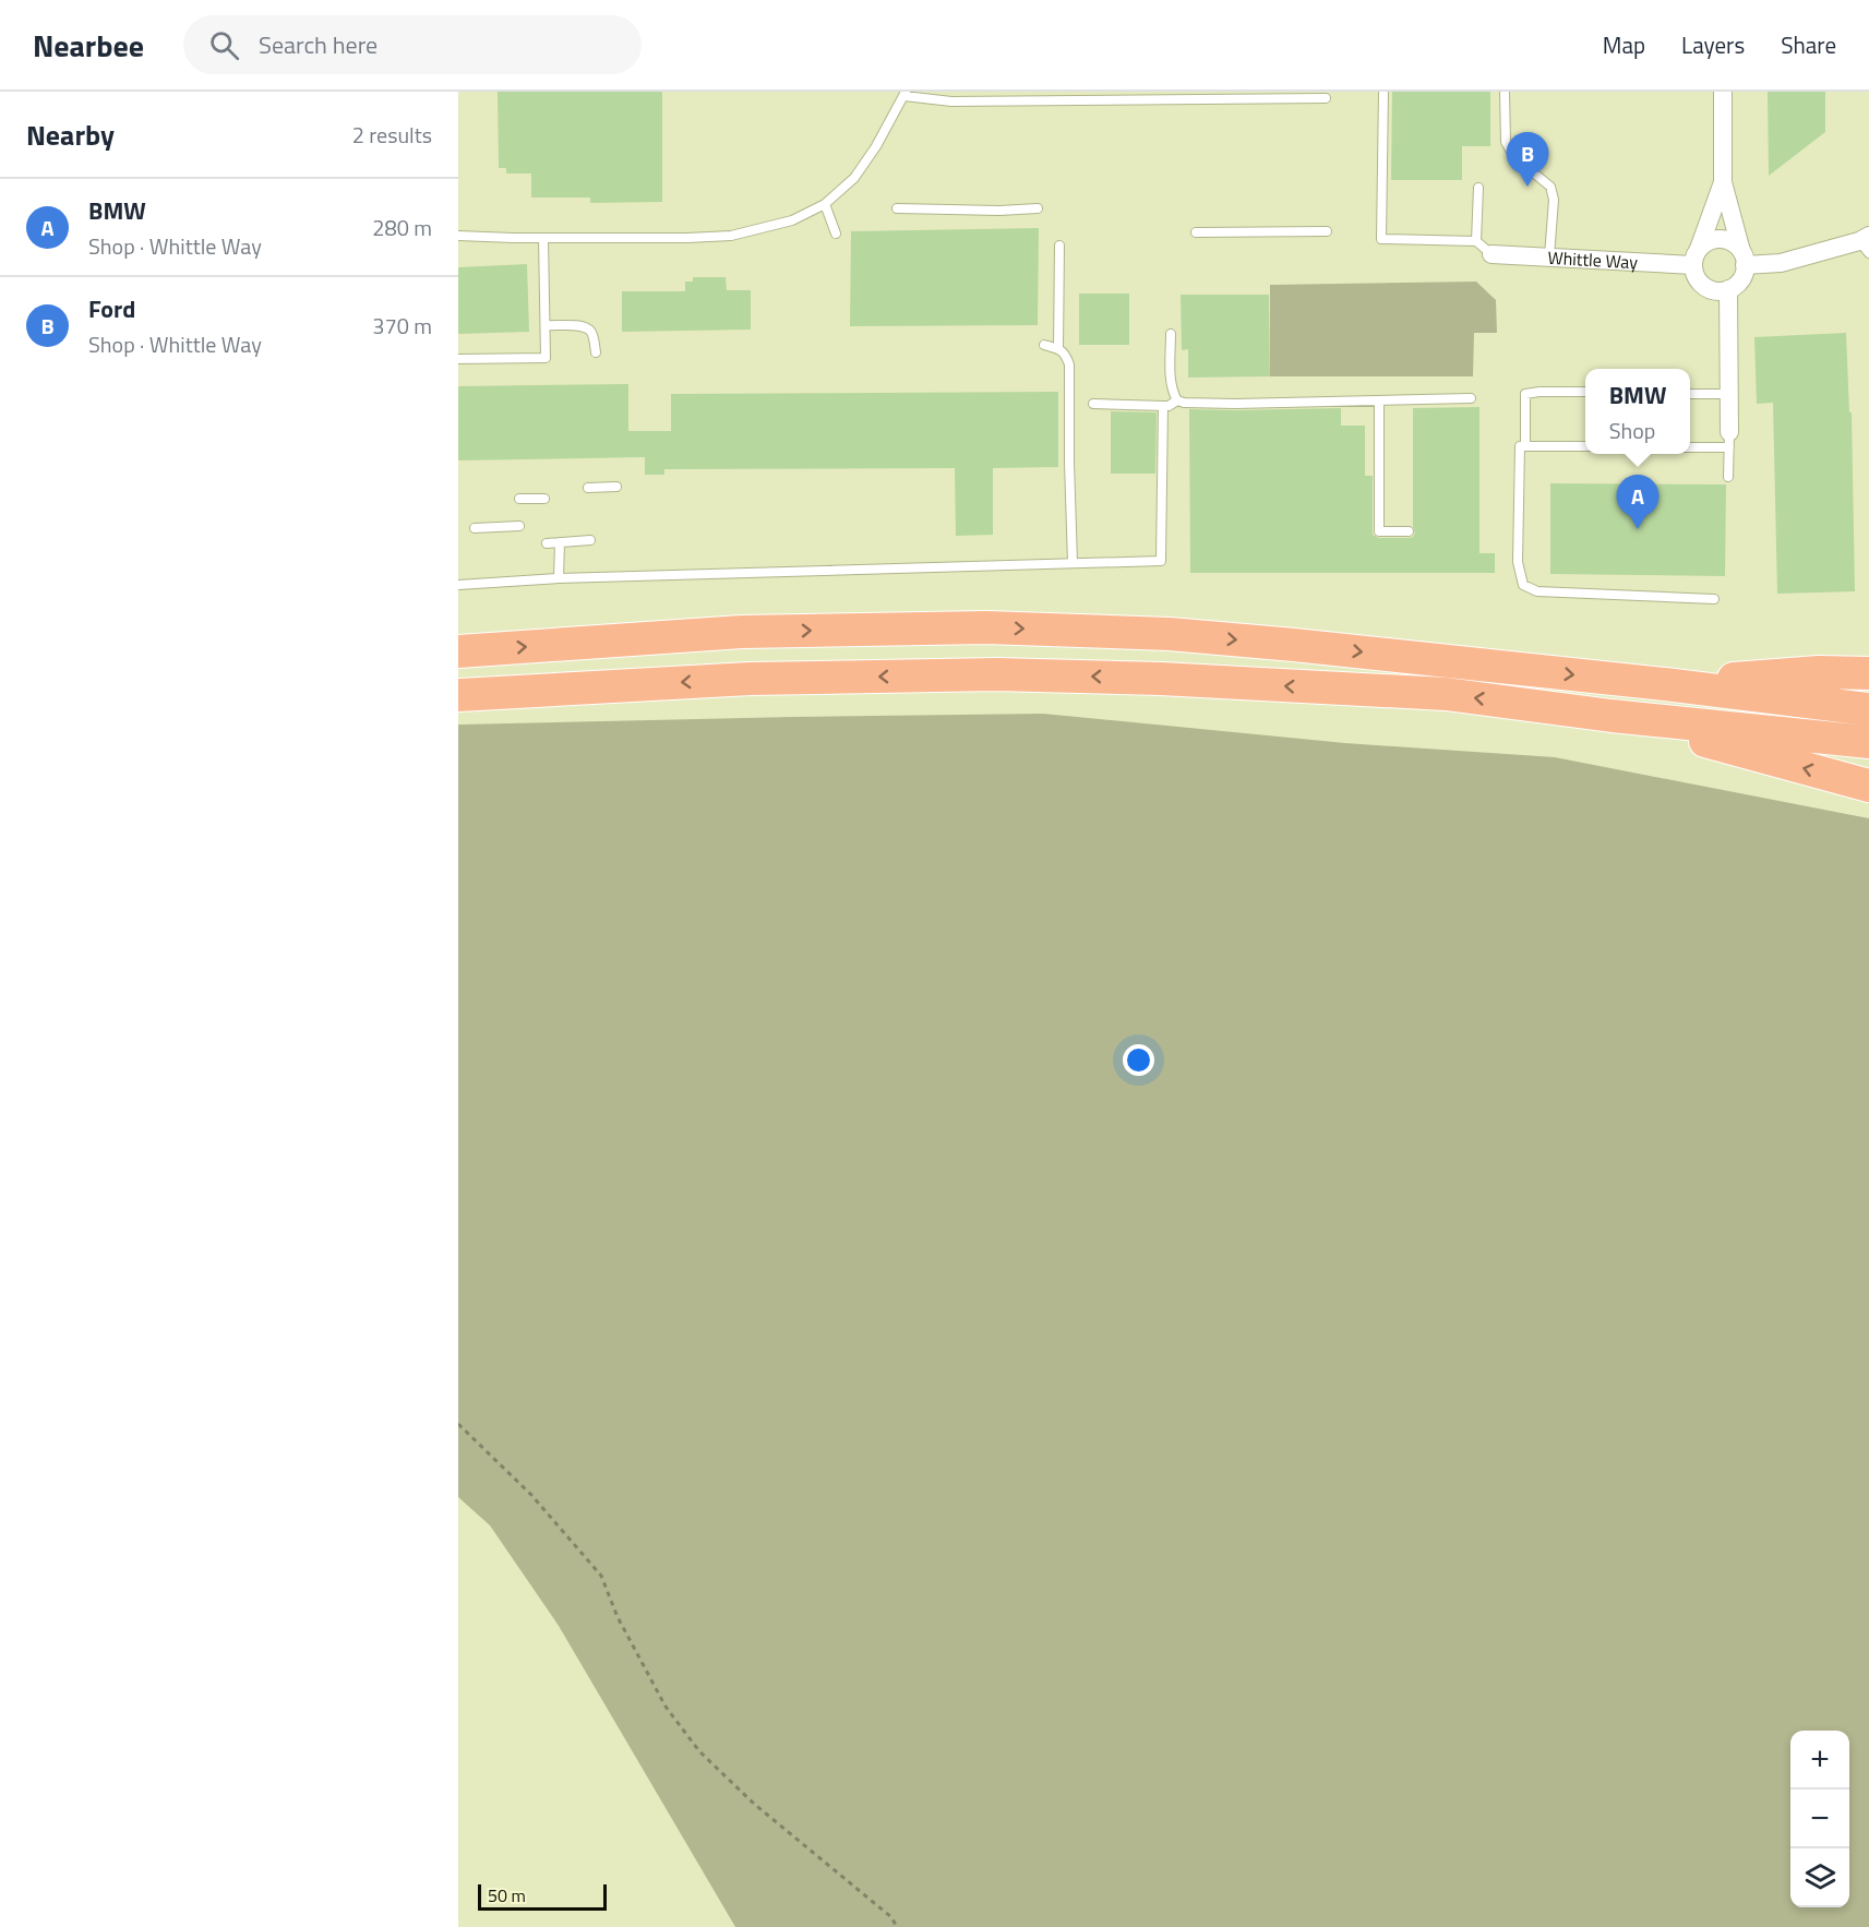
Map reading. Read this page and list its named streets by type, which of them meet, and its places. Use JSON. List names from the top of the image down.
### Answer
{
  "streets": {
    "street": ["Whittle Way"]
  },
  "scale_bar": "50 m",
  "page": {
    "header": "Nearbee",
    "search": "Search here",
    "nav": ["Map", "Layers", "Share"],
    "heading": ["Nearby", "2 results"],
    "pins": ["B", "A"],
    "list": [
      {
        "mark": "A",
        "name": "BMW",
        "note": "Shop · Whittle Way",
        "value": "280 m"
      },
      {
        "mark": "B",
        "name": "Ford",
        "note": "Shop · Whittle Way",
        "value": "370 m"
      }
    ],
    "popup": ["BMW", "Shop"],
    "map_buttons": ["+", "−"],
    "scale": "50 m"
  }
}
